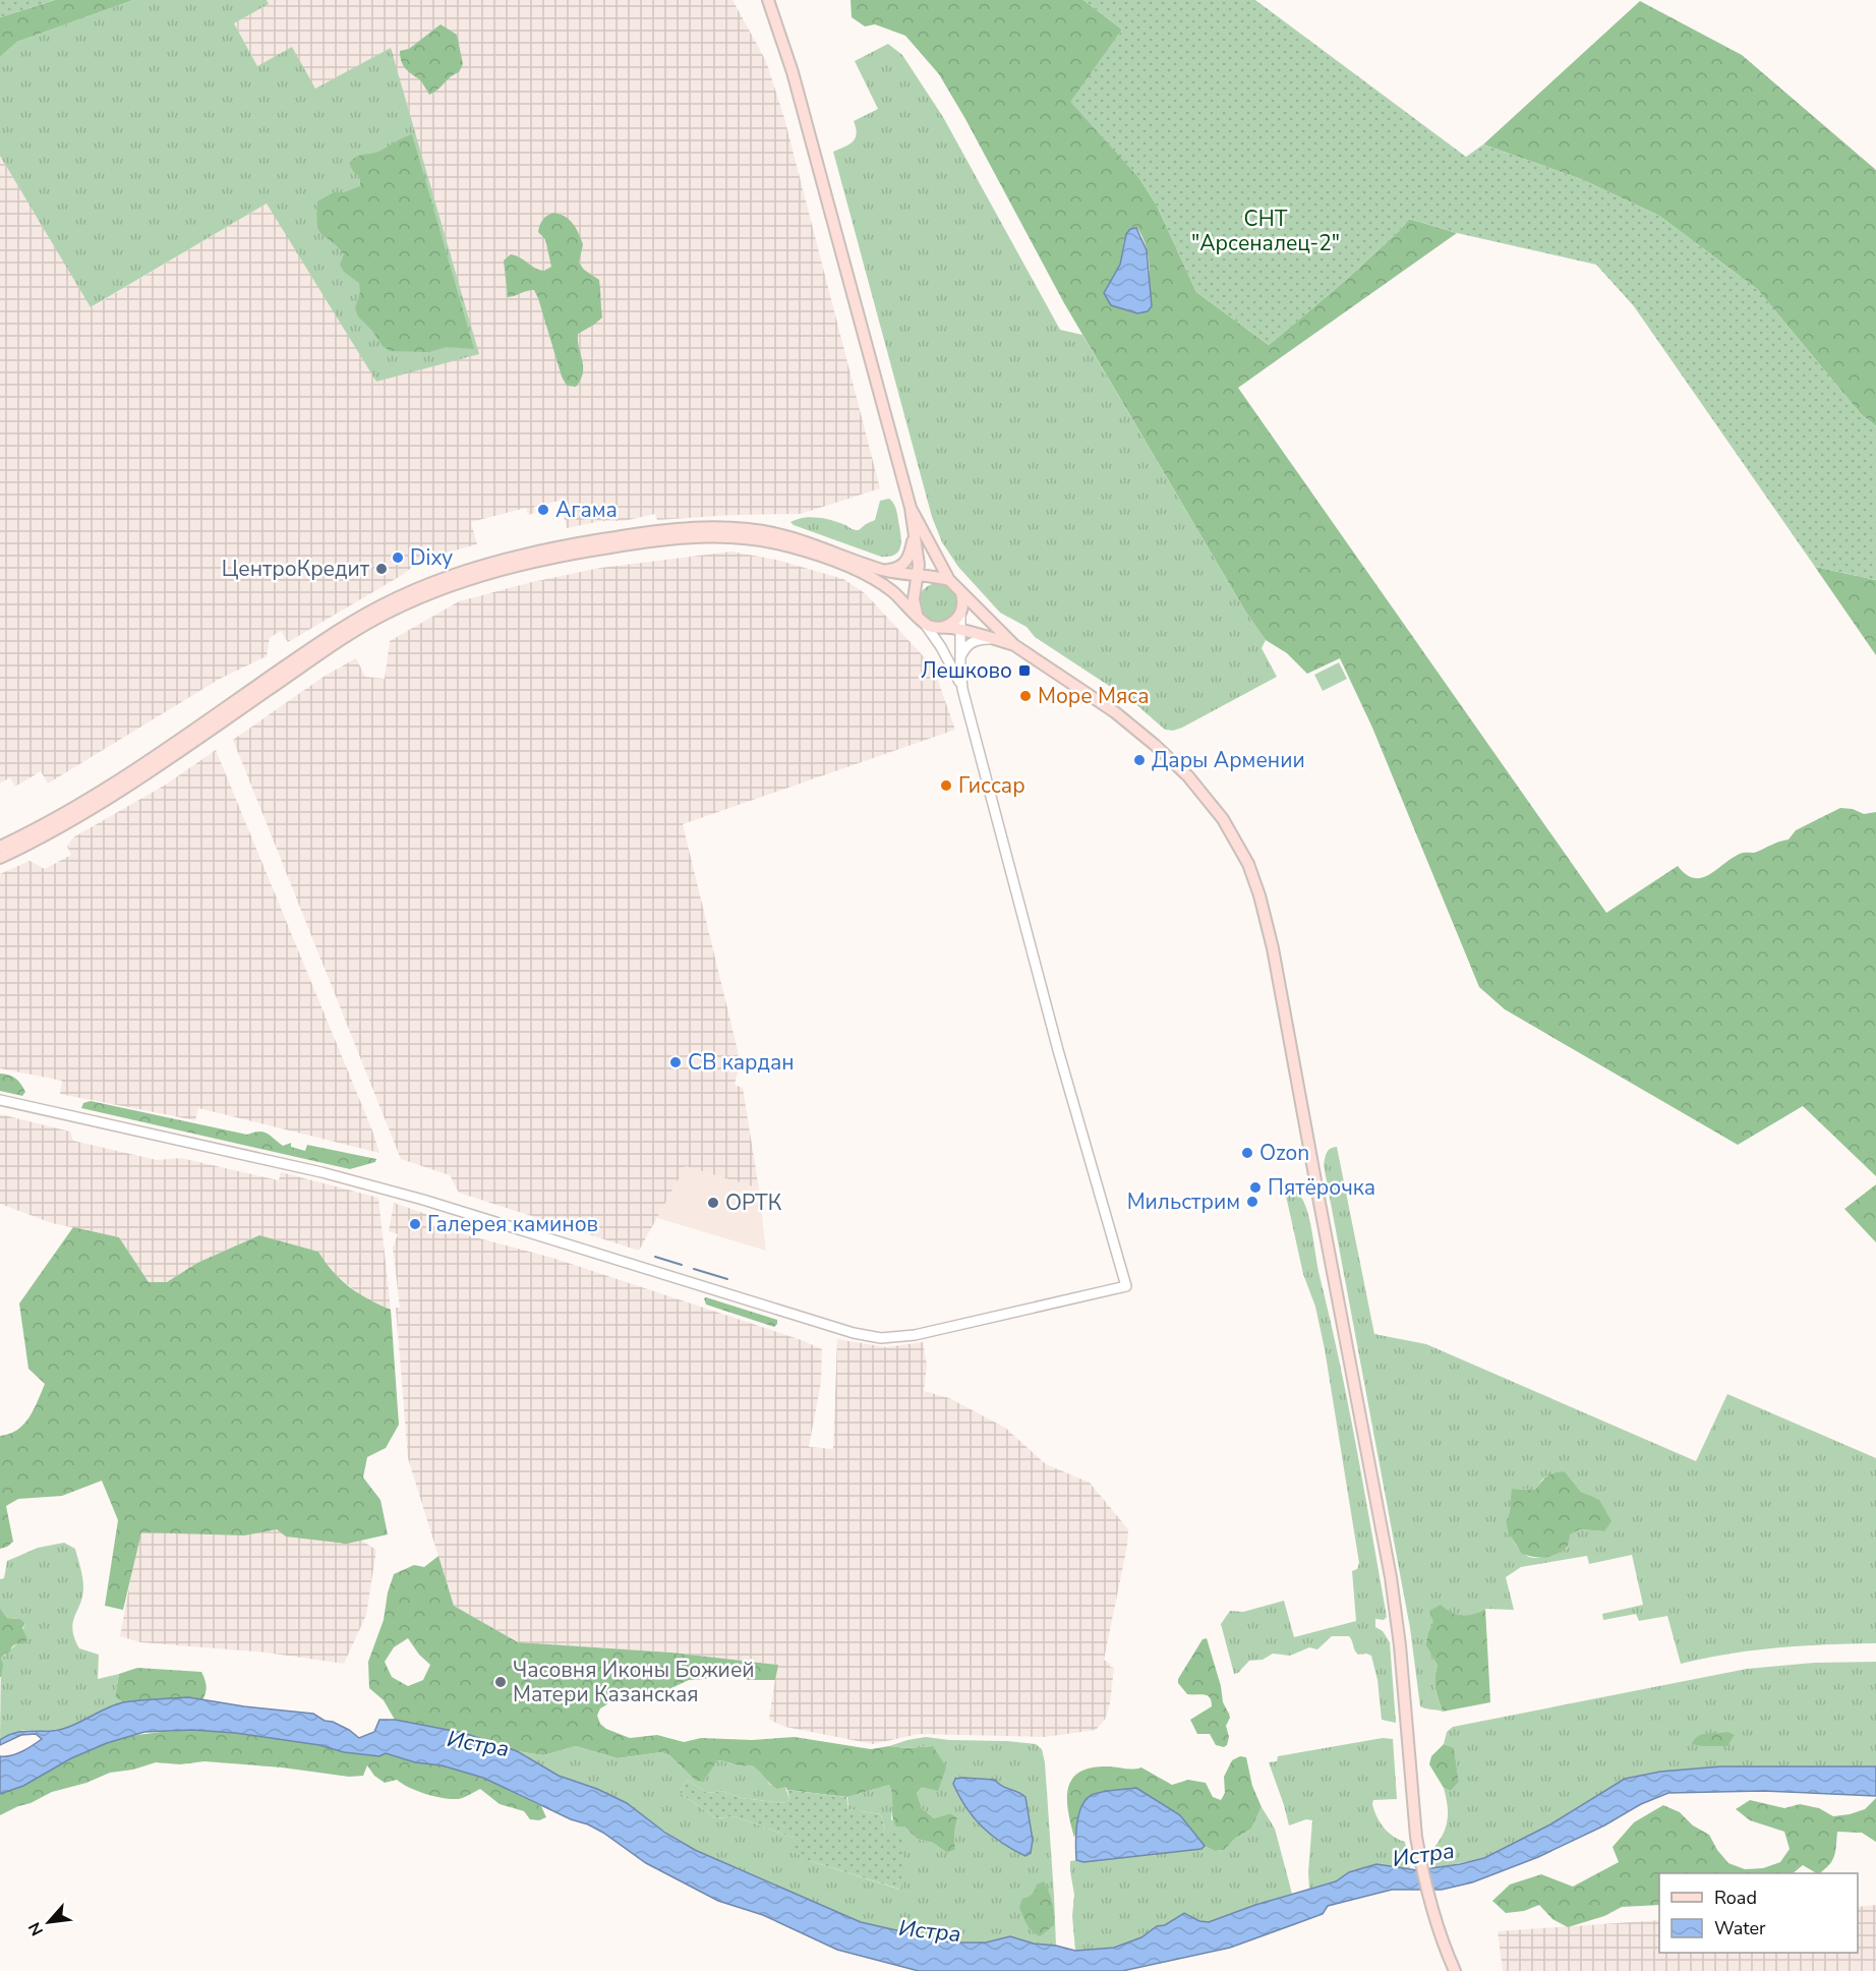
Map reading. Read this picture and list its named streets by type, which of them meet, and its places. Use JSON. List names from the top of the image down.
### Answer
{
  "water": ["Истра"],
  "parks": ["СНТ \"Арсеналец-2\""],
  "places": {
    "other": [
      "Агама",
      "Dixy",
      "ЦентроКредит",
      "Море Мяса",
      "Дары Армении",
      "Гиссар",
      "СВ кардан",
      "Ozon",
      "Пятёрочка",
      "Мильстрим",
      "ОРТК",
      "Галерея каминов",
      "Часовня Иконы Божией Матери Казанская"
    ],
    "transit": ["Лешково"]
  },
  "legend": ["Road", "Water"],
  "north": "bottom left"
}
